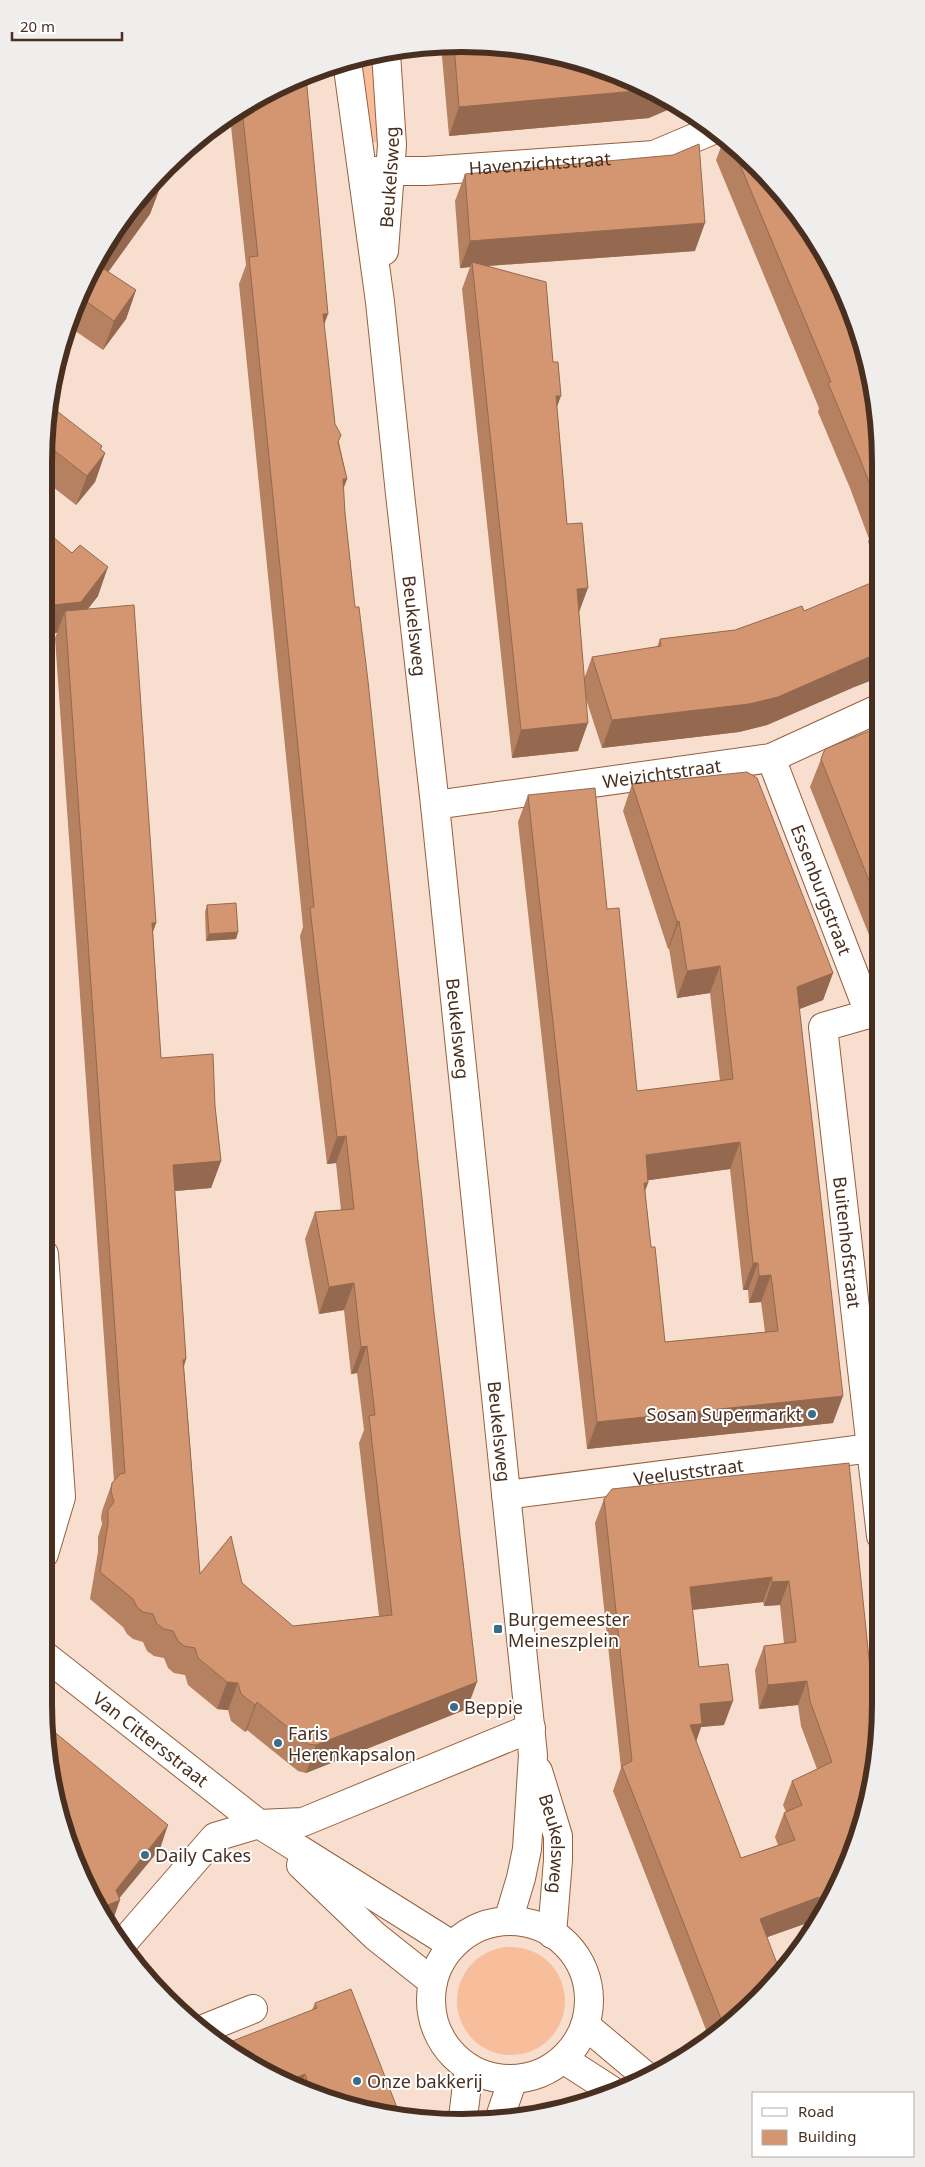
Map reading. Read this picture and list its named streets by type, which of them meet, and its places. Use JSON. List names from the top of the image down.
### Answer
{
  "streets": {
    "street": [
      "Havenzichtstraat",
      "Beukelsweg",
      "Weizichtstraat",
      "Essenburgstraat",
      "Buitenhofstraat",
      "Veeluststraat",
      "Van Cittersstraat"
    ]
  },
  "crossings": [
    ["Havenzichtstraat", "Beukelsweg"],
    ["Beukelsweg", "Weizichtstraat"],
    ["Beukelsweg", "Veeluststraat"],
    ["Beukelsweg", "Van Cittersstraat"],
    ["Weizichtstraat", "Essenburgstraat"],
    ["Buitenhofstraat", "Veeluststraat"]
  ],
  "places": {
    "other": [
      "Sosan Supermarkt",
      "Beppie",
      "Faris Herenkapsalon",
      "Daily Cakes",
      "Onze bakkerij"
    ],
    "transit": ["Burgemeester Meineszplein"]
  },
  "legend": ["Road", "Building"],
  "scale_bar": "20 m"
}
